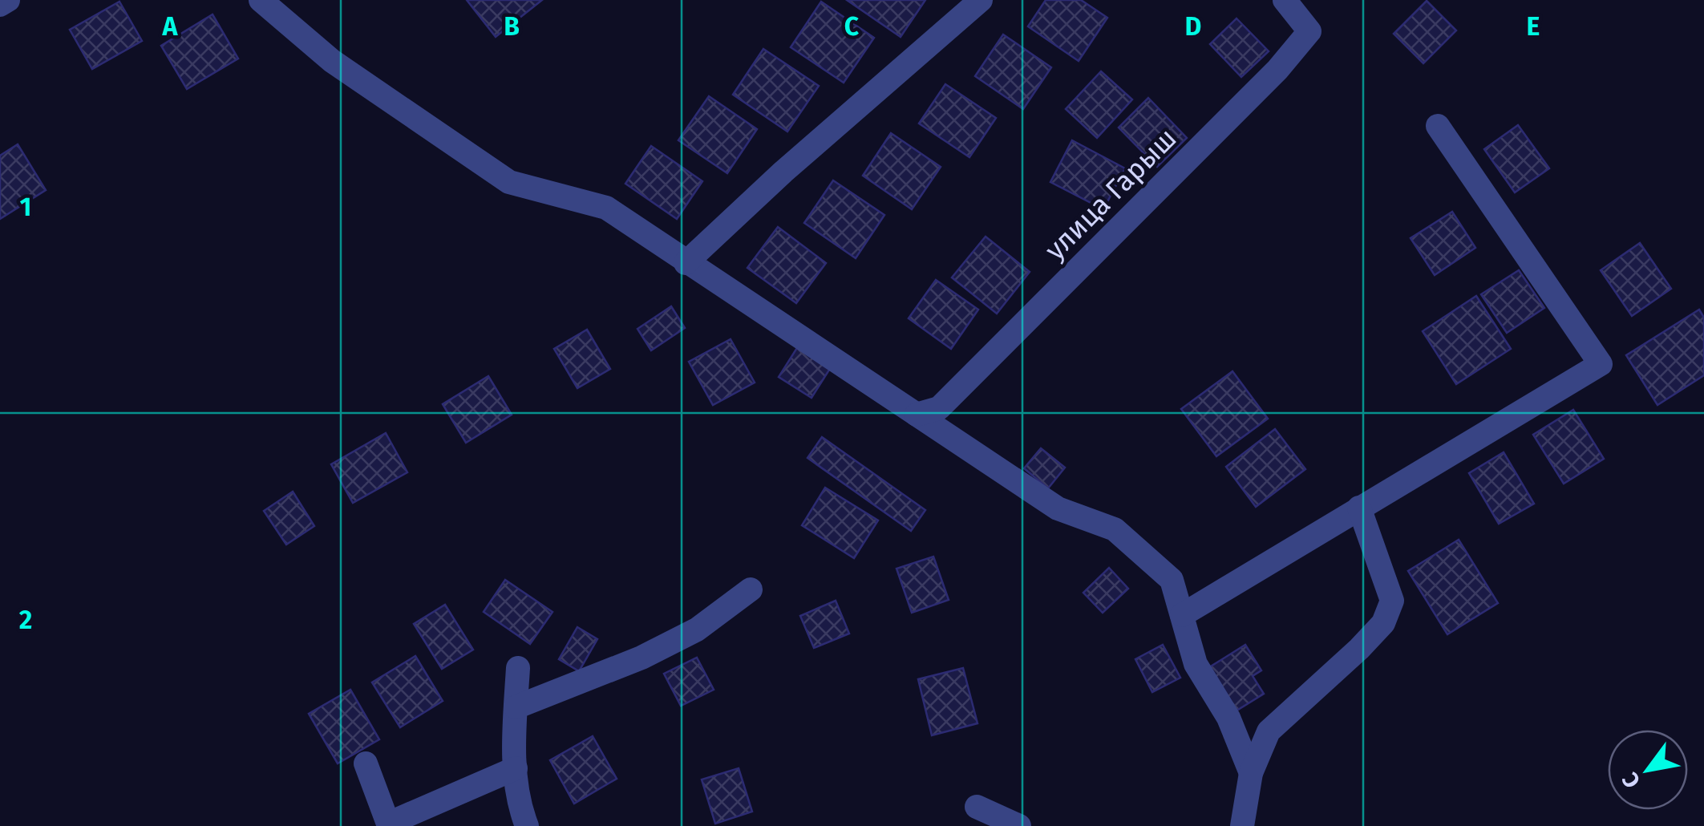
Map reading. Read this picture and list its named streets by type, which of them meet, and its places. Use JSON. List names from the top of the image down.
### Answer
{
  "streets": {
    "street": ["улица Гарыш"]
  },
  "north": "bottom left",
  "grid": {
    "columns": [
      "A",
      "B",
      "C",
      "D",
      "E"
    ],
    "rows": ["1", "2"]
  }
}
